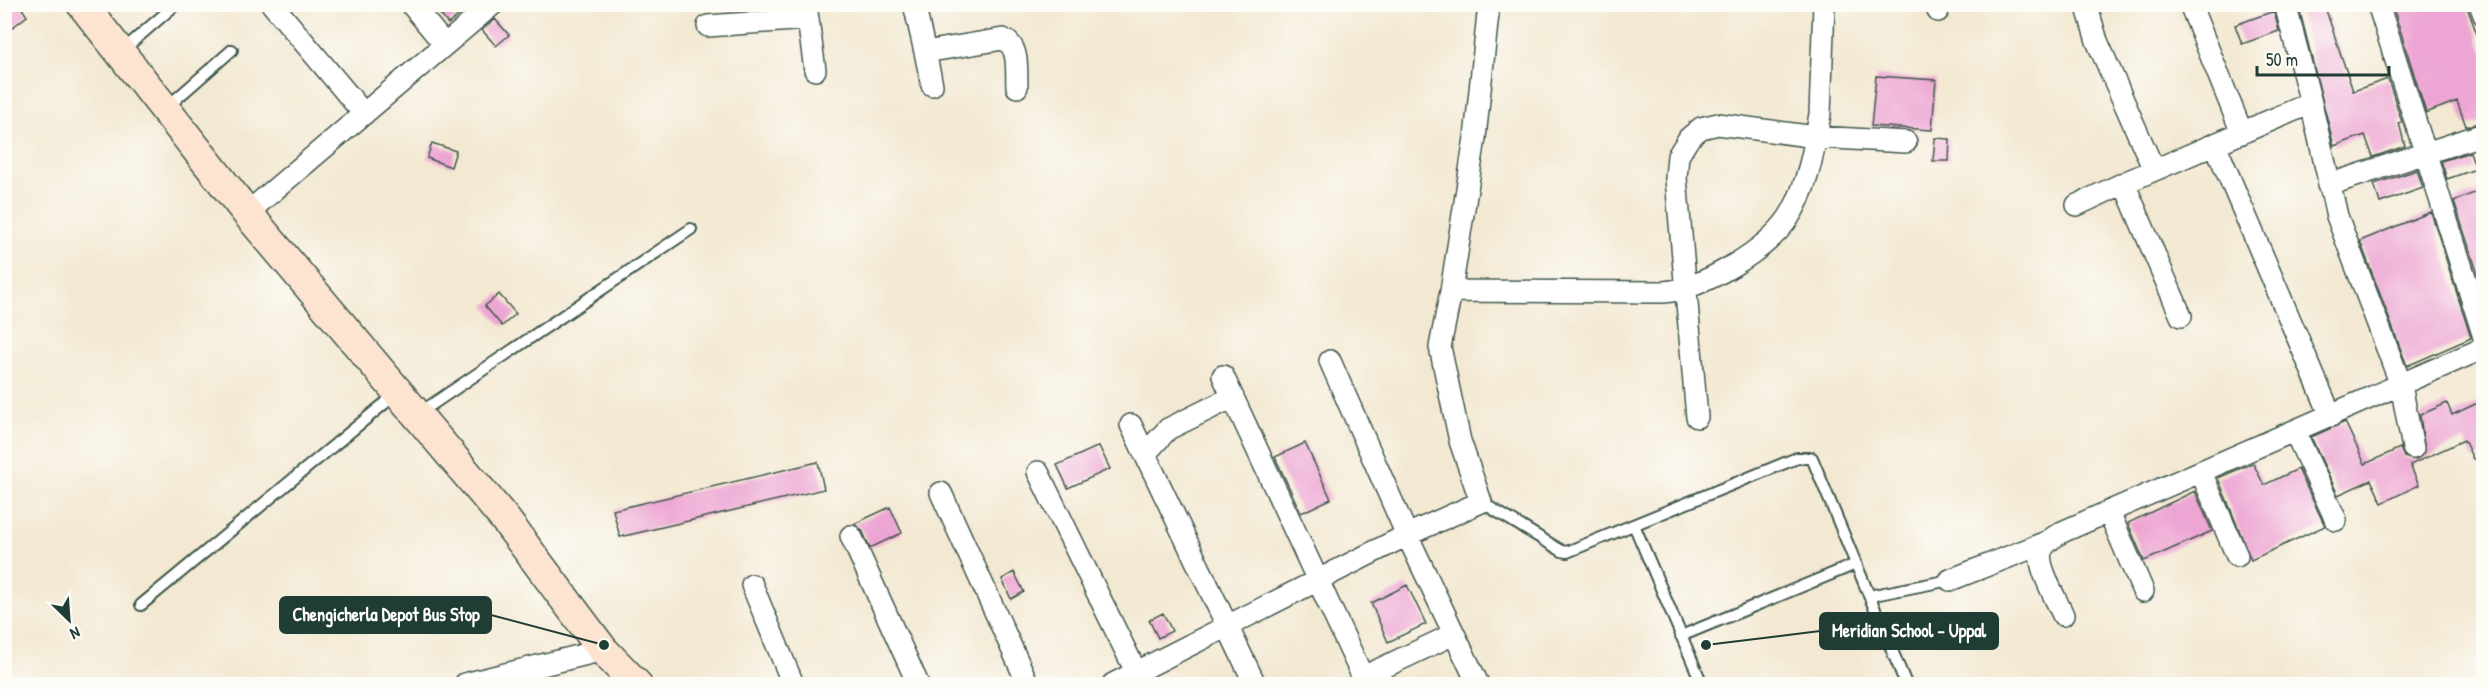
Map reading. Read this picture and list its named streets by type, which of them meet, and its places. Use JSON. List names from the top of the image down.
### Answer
{
  "places": ["Chengicherla Depot Bus Stop", "Meridian School - Uppal"],
  "scale_bar": "50 m",
  "north": "bottom right"
}
